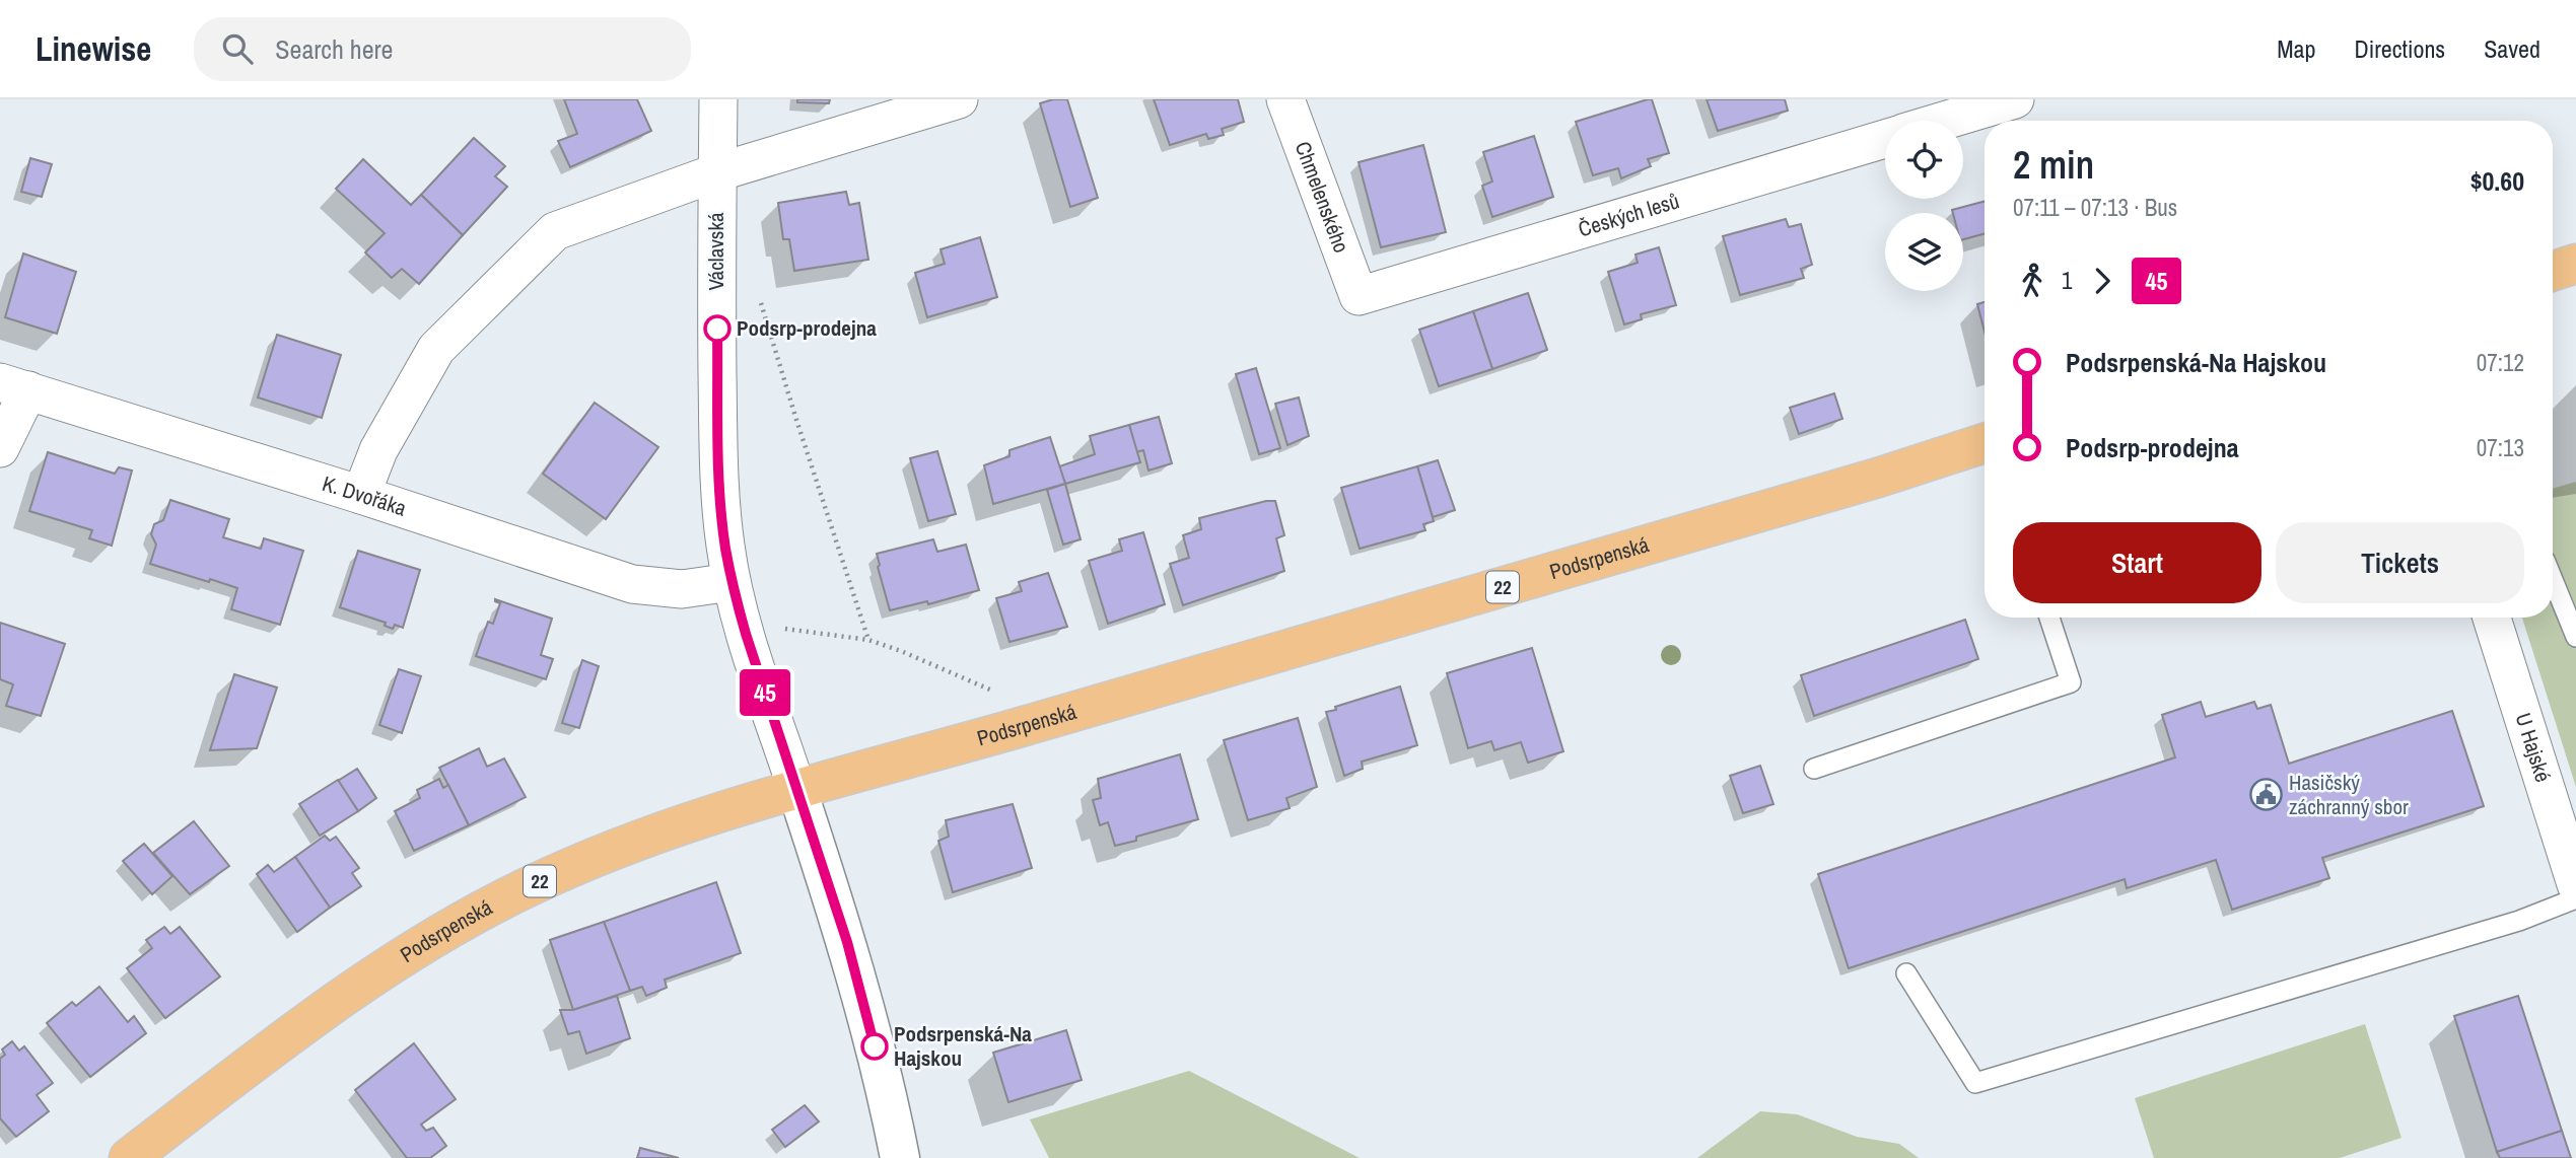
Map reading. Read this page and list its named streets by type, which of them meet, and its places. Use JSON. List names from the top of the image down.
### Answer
{
  "streets": {
    "main road": ["Podsrpenská", "22"],
    "street": [
      "Chmelenského",
      "Českých lesů",
      "Václavská",
      "K. Dvořáka",
      "U Hajské"
    ]
  },
  "crossings": [
    ["Chmelenského", "Českých lesů"],
    ["Václavská", "K. Dvořáka"],
    ["Václavská", "Podsrpenská"]
  ],
  "places": {
    "other": ["Podsrp-prodejna", "Podsrpenská-Na Hajskou"],
    "public building": ["Hasičský záchranný sbor"]
  },
  "lines": ["bus line 45"],
  "page": {
    "header": "Linewise",
    "search": "Search here",
    "nav": ["Map", "Directions", "Saved"],
    "on_map": "45",
    "heading": ["2 min", "07:11 – 07:13 · Bus", "$0.60"],
    "legs": ["1", "45"],
    "list": [
      {
        "name": "Podsrpenská-Na Hajskou",
        "value": "07:12"
      },
      {
        "name": "Podsrp-prodejna",
        "value": "07:13"
      }
    ],
    "buttons": ["Start", "Tickets"]
  }
}
